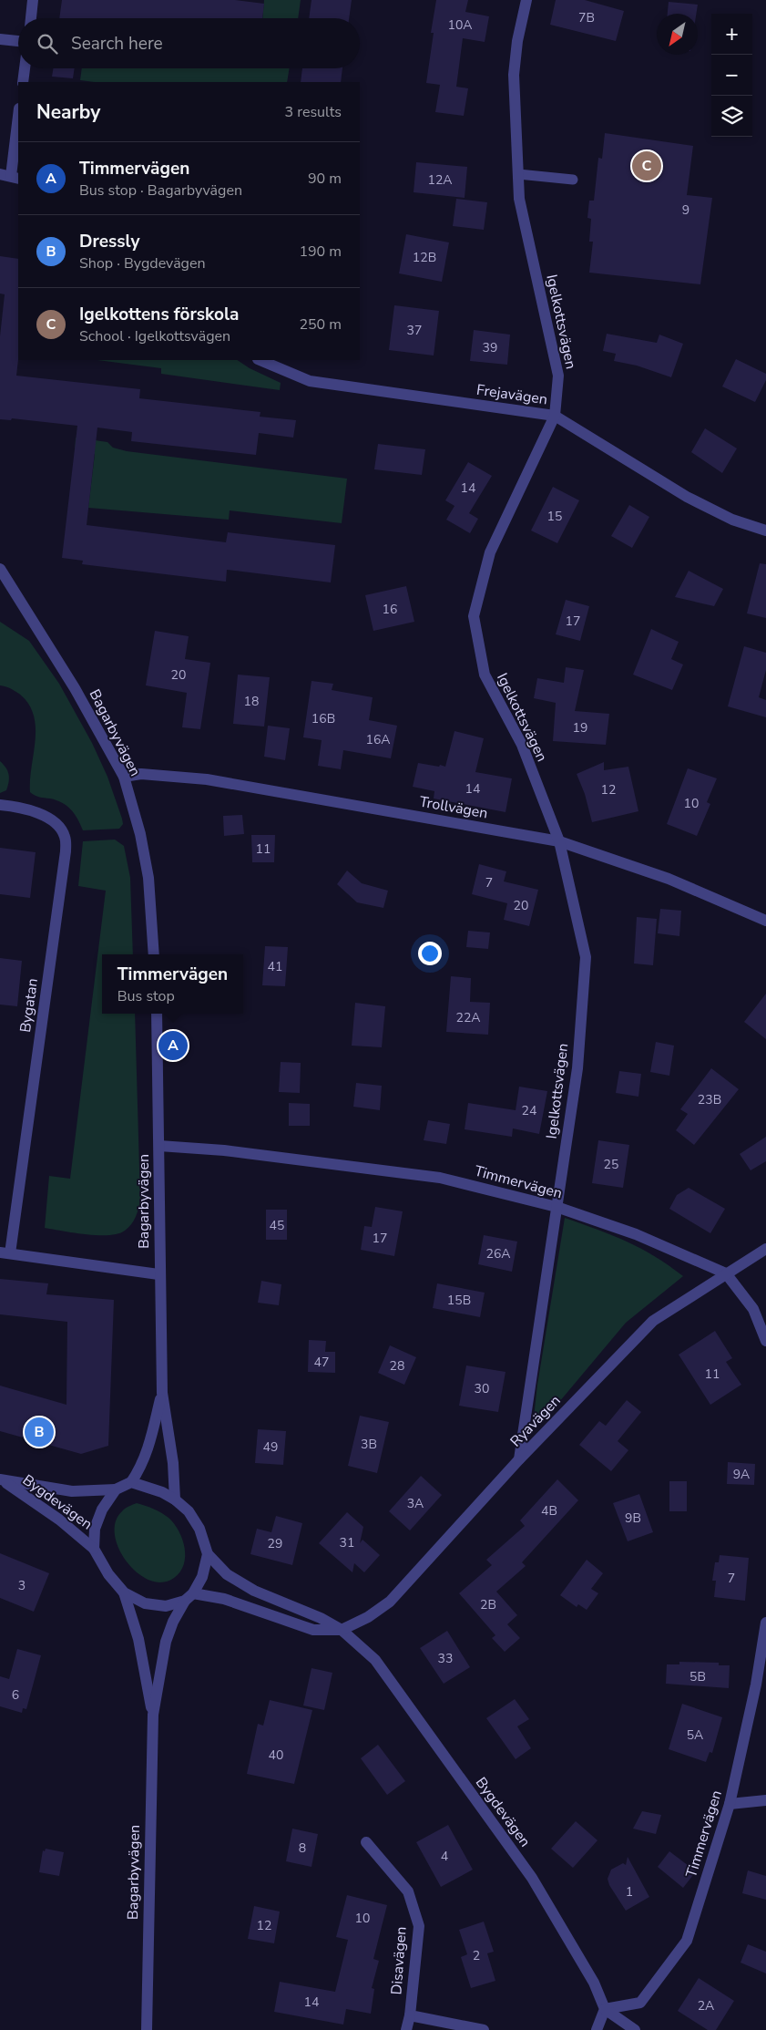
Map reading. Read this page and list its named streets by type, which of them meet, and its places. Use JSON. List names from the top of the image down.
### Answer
{
  "streets": {
    "street": [
      "Igelkottsvägen",
      "Frejavägen",
      "Bagarbyvägen",
      "Trollvägen",
      "Bygatan",
      "Timmervägen",
      "Ryavägen",
      "Bygdevägen",
      "Disavägen"
    ]
  },
  "crossings": [
    ["Igelkottsvägen", "Frejavägen"],
    ["Igelkottsvägen", "Trollvägen"],
    ["Igelkottsvägen", "Timmervägen"],
    ["Igelkottsvägen", "Ryavägen"],
    ["Bagarbyvägen", "Trollvägen"],
    ["Bagarbyvägen", "Bygatan"],
    ["Bagarbyvägen", "Timmervägen"],
    ["Bagarbyvägen", "Bygdevägen"],
    ["Timmervägen", "Ryavägen"],
    ["Timmervägen", "Bygdevägen"],
    ["Ryavägen", "Bygdevägen"]
  ],
  "house_numbers": [
    "7B",
    "10A",
    "12A",
    "9",
    "12B",
    "37",
    "39",
    "14",
    "15",
    "16",
    "17",
    "20",
    "18",
    "16B",
    "19",
    "16A",
    "14",
    "12",
    "10",
    "11",
    "7",
    "20",
    "41",
    "22A",
    "23B",
    "24",
    "25",
    "45",
    "17",
    "26A",
    "15B",
    "47",
    "28",
    "11",
    "30",
    "3B",
    "49",
    "9A",
    "3A",
    "4B",
    "9B",
    "31",
    "29",
    "7",
    "3",
    "2B",
    "33",
    "5B",
    "6",
    "5A",
    "40",
    "8",
    "4",
    "1",
    "10",
    "12",
    "2",
    "14",
    "2A"
  ],
  "north": "bottom left",
  "page": {
    "map_buttons": ["+", "−"],
    "search": "Search here",
    "heading": ["Nearby", "3 results"],
    "list": [
      {
        "mark": "A",
        "name": "Timmervägen",
        "note": "Bus stop · Bagarbyvägen",
        "value": "90 m"
      },
      {
        "mark": "B",
        "name": "Dressly",
        "note": "Shop · Bygdevägen",
        "value": "190 m"
      },
      {
        "mark": "C",
        "name": "Igelkottens förskola",
        "note": "School · Igelkottsvägen",
        "value": "250 m"
      }
    ],
    "pins": ["C", "A", "B"],
    "popup": ["Timmervägen", "Bus stop"]
  }
}
